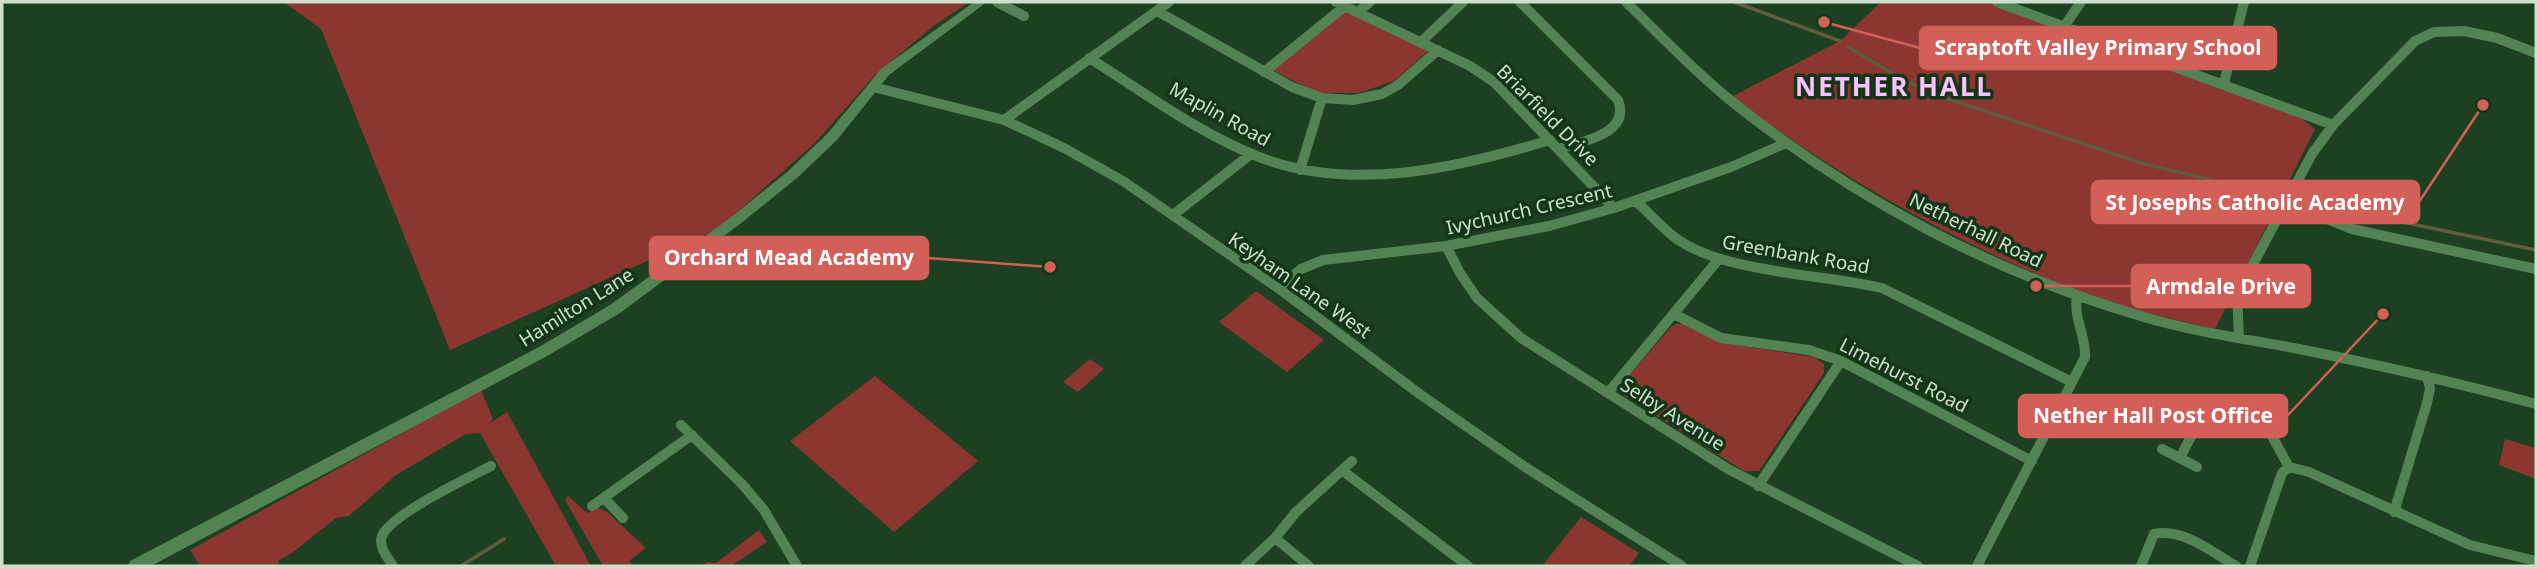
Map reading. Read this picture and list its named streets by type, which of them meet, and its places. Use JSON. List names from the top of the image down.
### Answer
{
  "streets": {
    "street": [
      "Maplin Road",
      "Briarfield Drive",
      "Ivychurch Crescent",
      "Netherhall Road",
      "Greenbank Road",
      "Keyham Lane West",
      "Hamilton Lane",
      "Limehurst Road",
      "Selby Avenue"
    ]
  },
  "crossings": [
    ["Maplin Road", "Briarfield Drive"],
    ["Briarfield Drive", "Ivychurch Crescent"],
    ["Ivychurch Crescent", "Netherhall Road"],
    ["Ivychurch Crescent", "Greenbank Road"],
    ["Ivychurch Crescent", "Keyham Lane West"],
    ["Ivychurch Crescent", "Selby Avenue"],
    ["Keyham Lane West", "Hamilton Lane"]
  ],
  "districts": ["NETHER HALL"],
  "places": [
    "Scraptoft Valley Primary School",
    "St Josephs Catholic Academy",
    "Orchard Mead Academy",
    "Armdale Drive",
    "Nether Hall Post Office"
  ]
}
